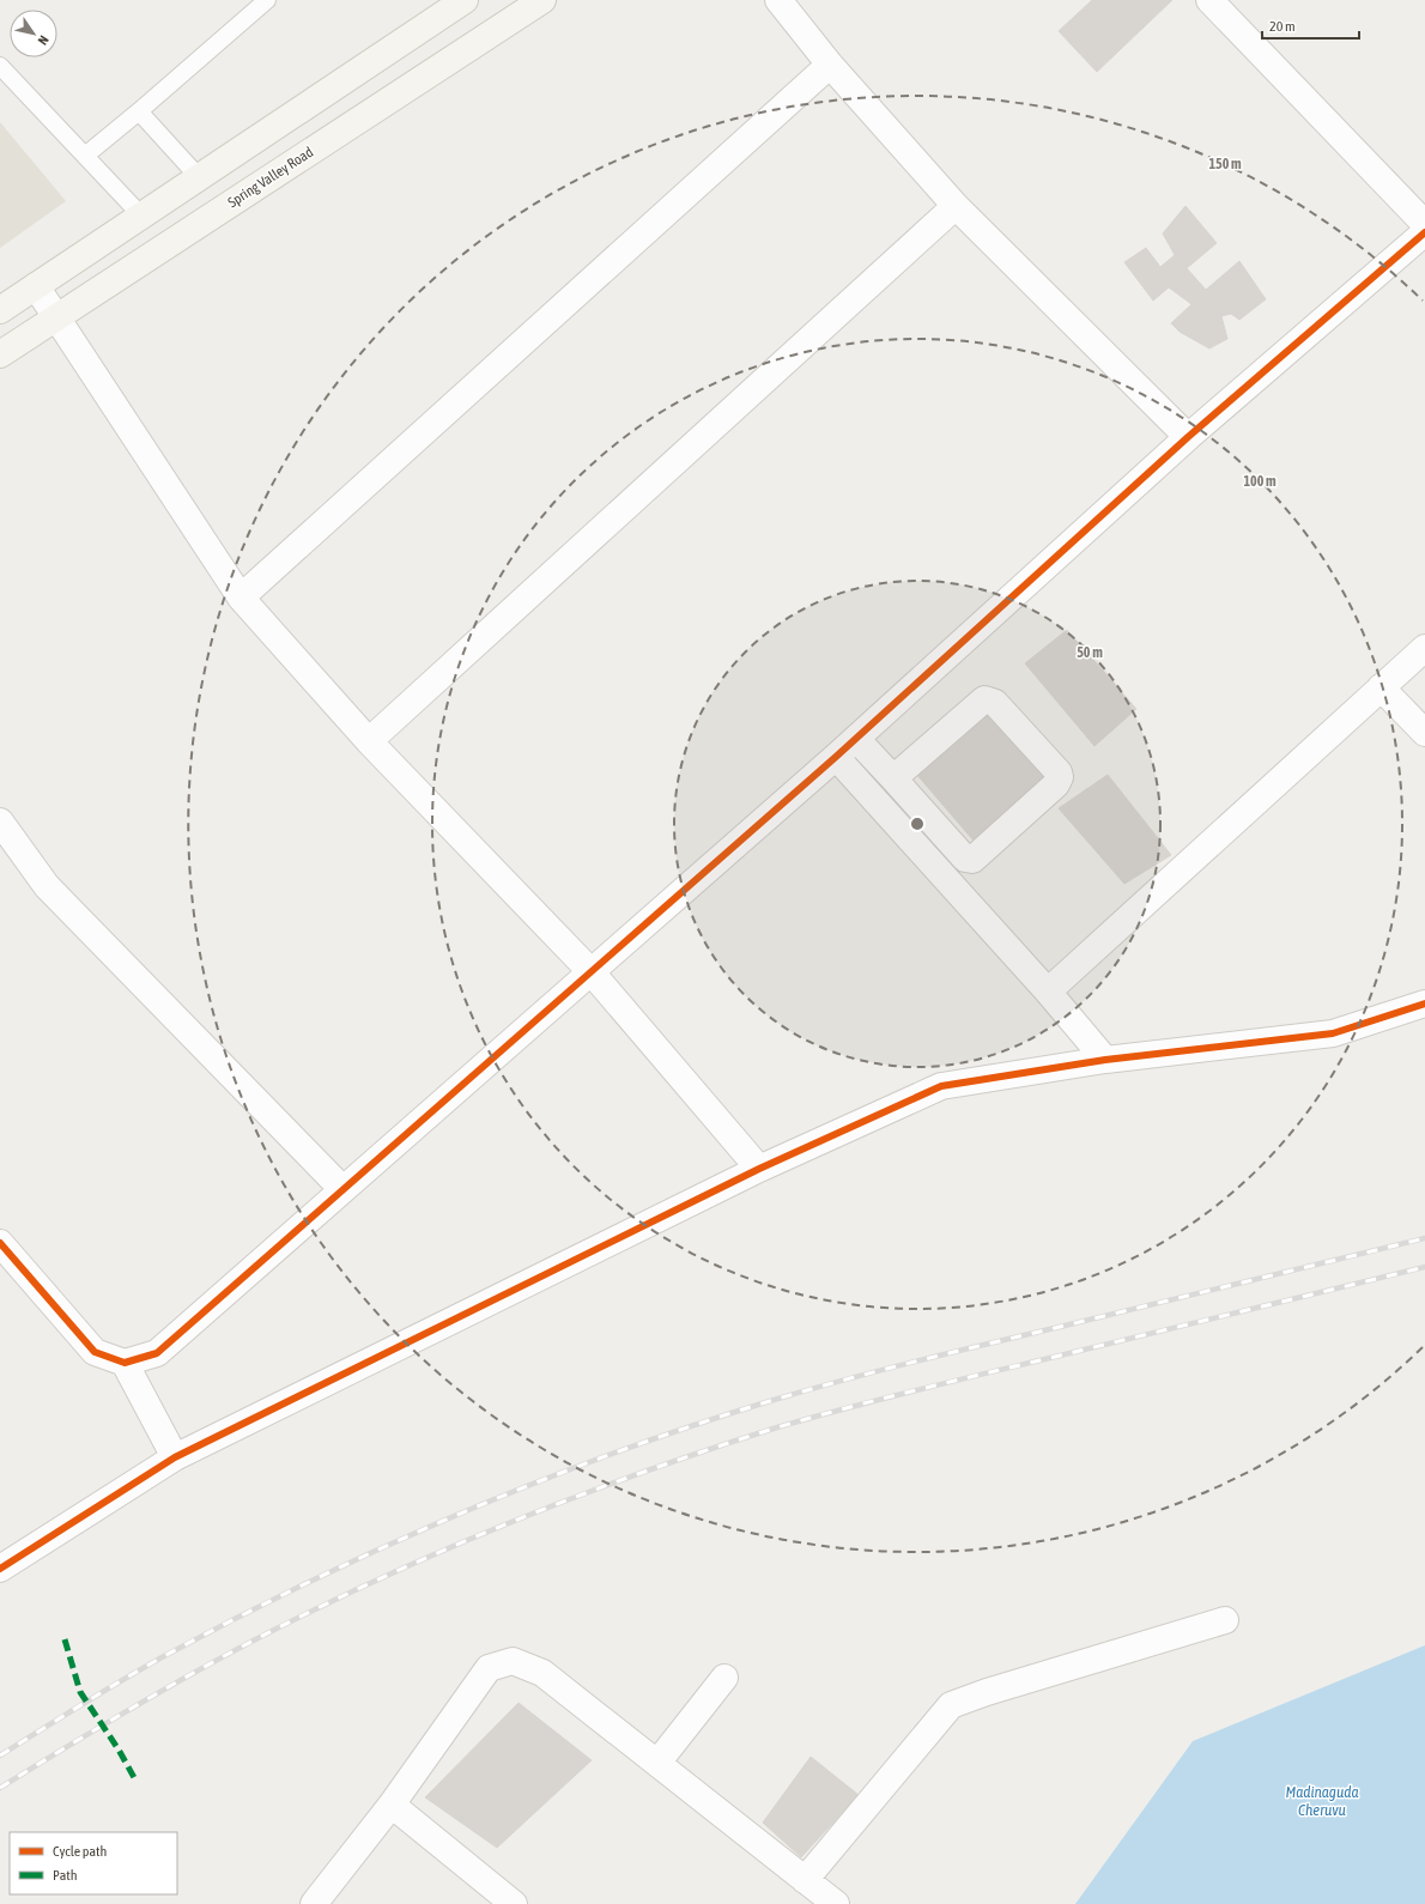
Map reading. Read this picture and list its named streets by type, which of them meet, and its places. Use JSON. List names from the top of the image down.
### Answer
{
  "streets": {
    "street": ["Spring Valley Road"]
  },
  "water": ["Madinaguda Cheruvu"],
  "legend": ["Cycle path", "Path"],
  "scale_bar": "20 m",
  "north": "bottom right",
  "rings": ["150 m", "100 m", "50 m"]
}
